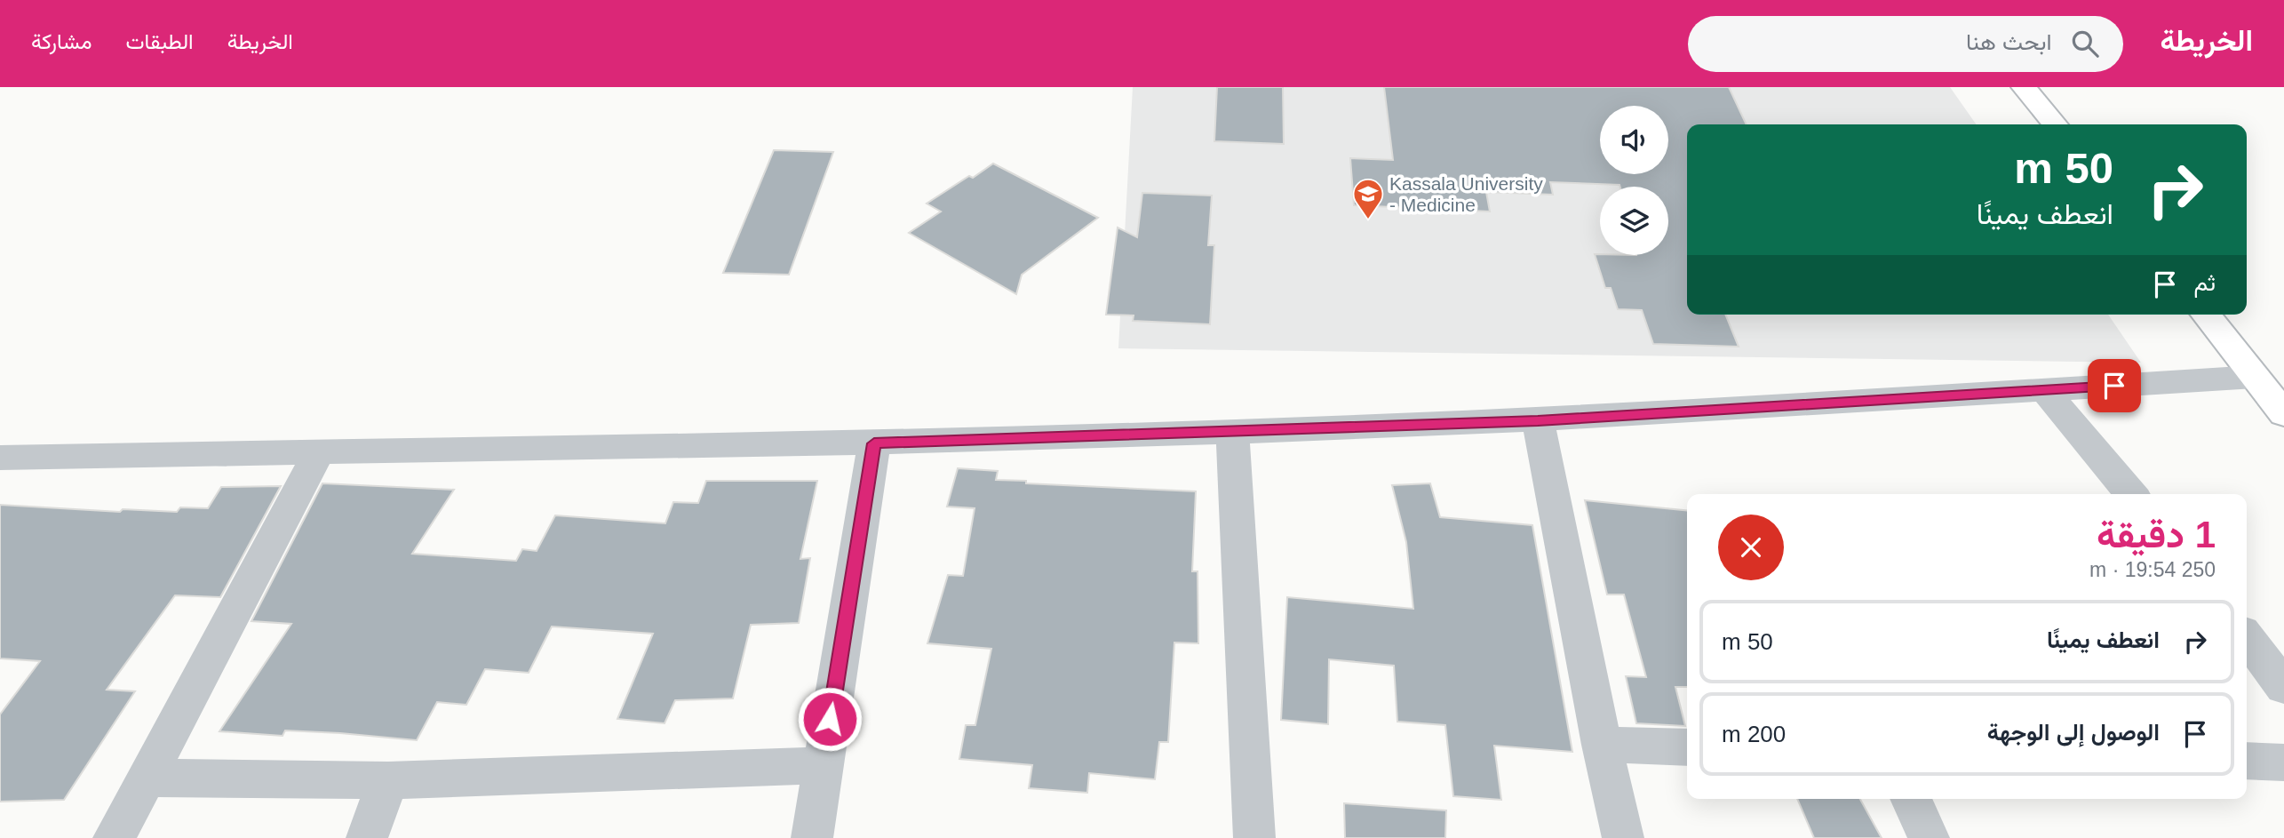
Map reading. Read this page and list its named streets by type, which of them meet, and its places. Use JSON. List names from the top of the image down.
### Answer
{
  "places": {
    "school or university": ["Kassala University - Medicine"]
  },
  "page": {
    "header": "الخريطة",
    "search": "ابحث هنا",
    "nav": ["الخريطة", "الطبقات", "مشاركة"],
    "turn": ["50 m", "انعطف يمينًا"],
    "then": "ثم",
    "heading": ["1 دقيقة", "250 m · 19:54"],
    "list": [
      {
        "name": "انعطف يمينًا",
        "value": "50 m"
      },
      {
        "name": "الوصول إلى الوجهة",
        "value": "200 m"
      }
    ]
  }
}
